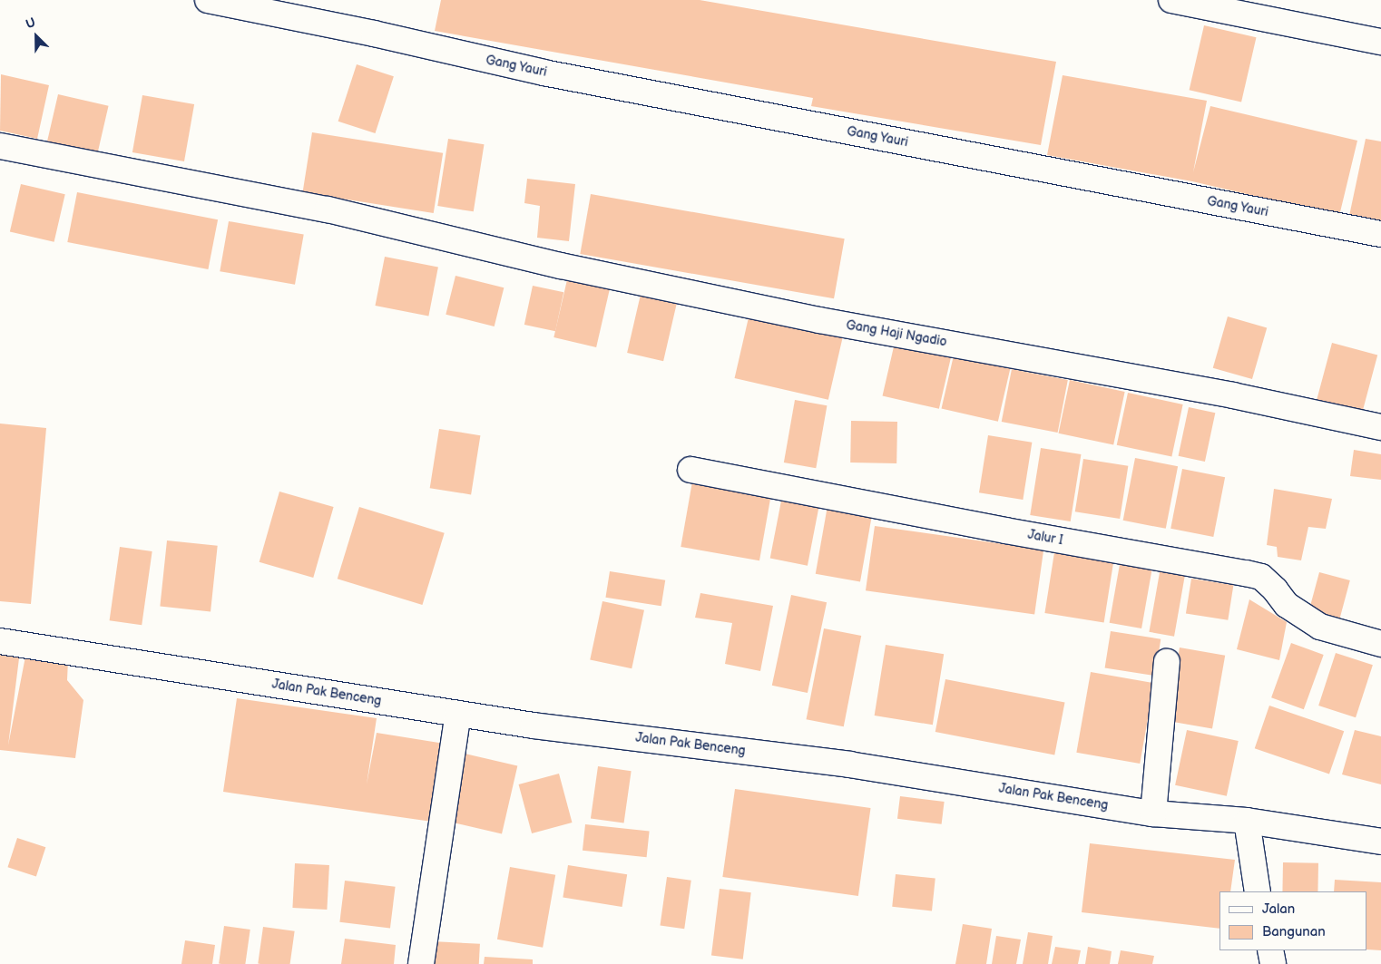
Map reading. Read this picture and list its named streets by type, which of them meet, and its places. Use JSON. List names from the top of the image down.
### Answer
{
  "streets": {
    "street": [
      "Gang Yauri",
      "Gang Haji Ngadio",
      "Jalur I",
      "Jalan Pak Benceng"
    ]
  },
  "legend": ["Jalan", "Bangunan"],
  "north": "top left"
}
